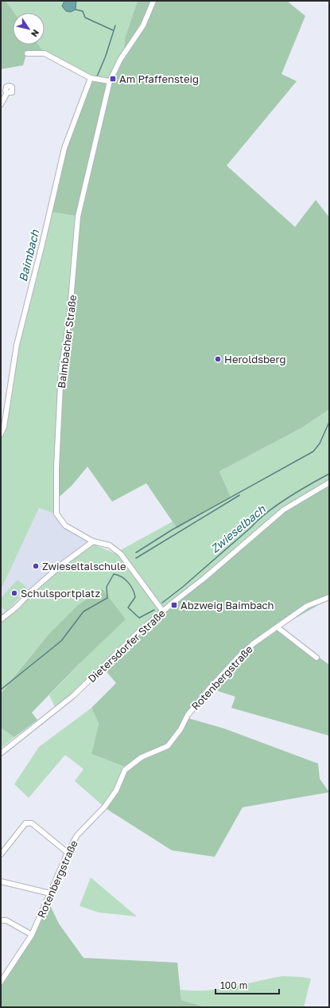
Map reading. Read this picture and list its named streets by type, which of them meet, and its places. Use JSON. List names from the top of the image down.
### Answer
{
  "streets": {
    "street": ["Baimbacher Straße", "Dietersdorfer Straße", "Rotenbergstraße"]
  },
  "crossings": [
    ["Baimbacher Straße", "Dietersdorfer Straße"]
  ],
  "water": ["Baimbach", "Zwieselbach"],
  "places": {
    "transit": ["Am Pfaffensteig", "Abzweig Baimbach"],
    "other": ["Heroldsberg", "Zwieseltalschule", "Schulsportplatz"]
  },
  "scale_bar": "100 m",
  "north": "bottom right"
}
